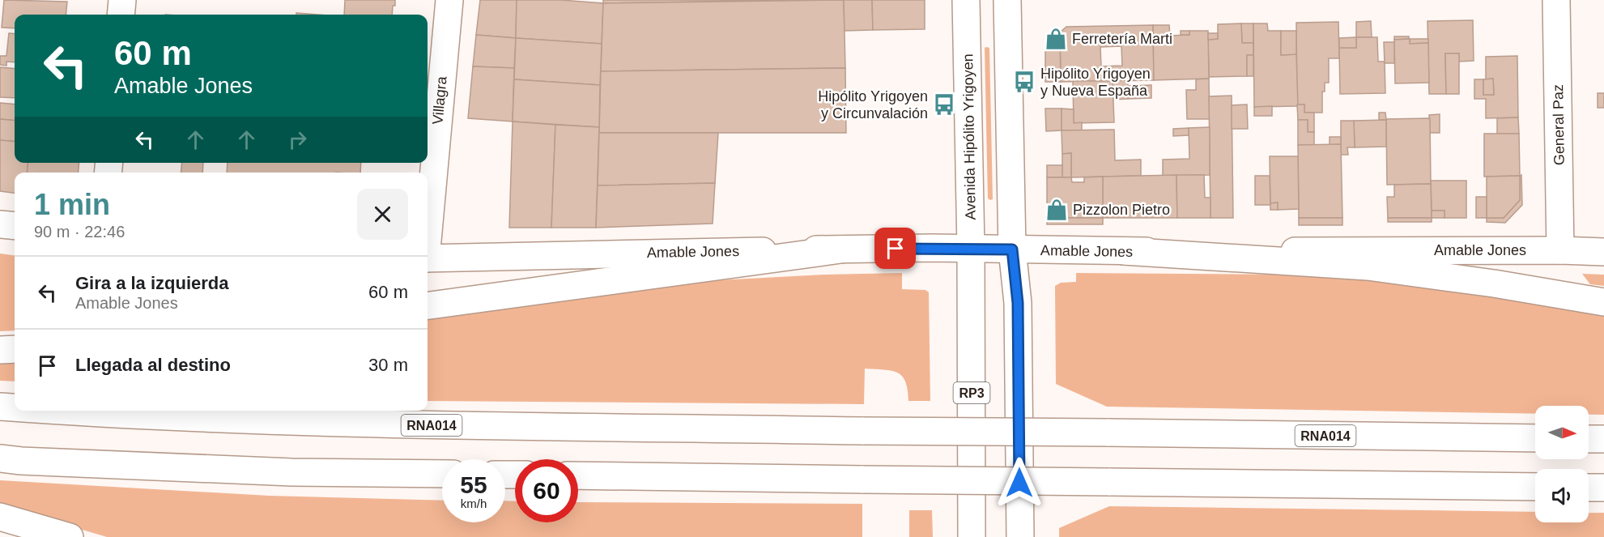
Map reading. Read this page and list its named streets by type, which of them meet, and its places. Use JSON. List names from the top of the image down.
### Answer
{
  "streets": {
    "main road": [
      "Villagra",
      "General Paz",
      "Avenida Hipólito Yrigoyen",
      "Amable Jones",
      "RP3",
      "RNA014"
    ]
  },
  "crossings": [
    ["General Paz", "Amable Jones"],
    ["Avenida Hipólito Yrigoyen", "Amable Jones"]
  ],
  "places": {
    "shop": ["Ferretería Marti", "Pizzolon Pietro"],
    "bus stop": ["Hipólito Yrigoyen y Nueva España", "Hipólito Yrigoyen y Circunvalación"]
  },
  "north": "right",
  "page": {
    "turn": ["60 m", "Amable Jones"],
    "heading": ["1 min", "90 m · 22:46"],
    "list": [
      {
        "name": "Gira a la izquierda",
        "note": "Amable Jones",
        "value": "60 m"
      },
      {
        "name": "Llegada al destino",
        "value": "30 m"
      }
    ],
    "speed": "55 km/h",
    "limit": "60"
  }
}
